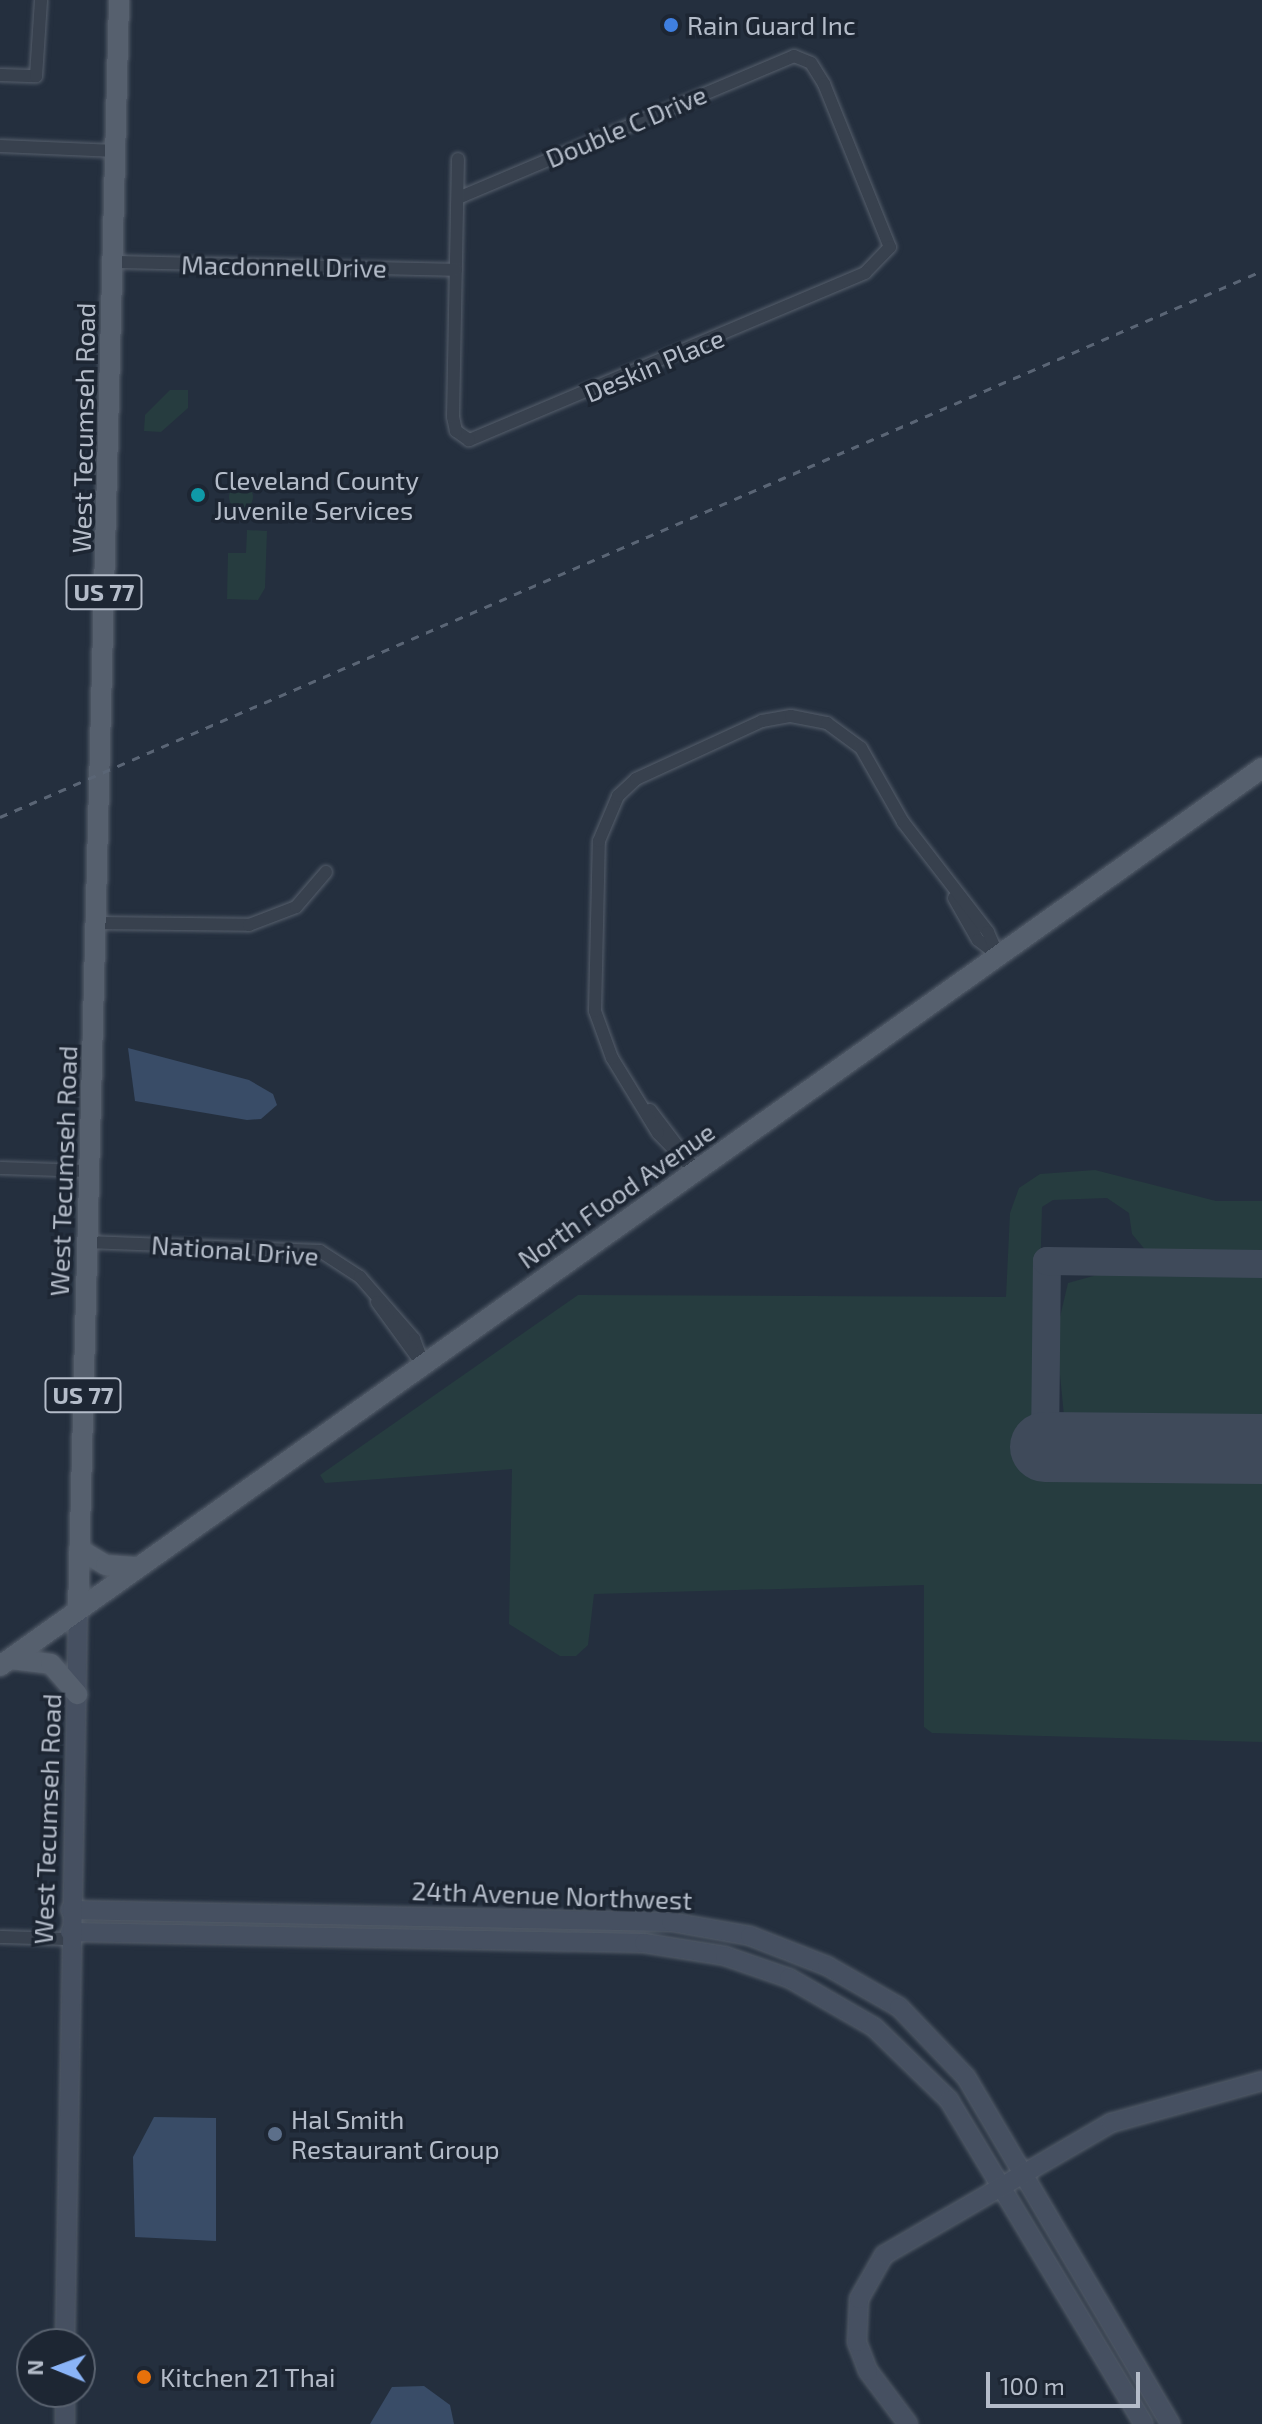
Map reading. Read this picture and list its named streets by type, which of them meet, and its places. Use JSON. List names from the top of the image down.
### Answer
{
  "streets": {
    "main road": [
      "West Tecumseh Road",
      "US 77",
      "North Flood Avenue",
      "24th Avenue Northwest"
    ],
    "street": [
      "Double C Drive",
      "Macdonnell Drive",
      "Deskin Place",
      "National Drive"
    ]
  },
  "crossings": [
    ["Double C Drive", "Deskin Place"],
    ["Macdonnell Drive", "Deskin Place"],
    ["Macdonnell Drive", "West Tecumseh Road"],
    ["West Tecumseh Road", "North Flood Avenue"],
    ["West Tecumseh Road", "National Drive"],
    ["West Tecumseh Road", "24th Avenue Northwest"],
    ["North Flood Avenue", "National Drive"]
  ],
  "places": [
    "Rain Guard Inc",
    "Cleveland County Juvenile Services",
    "Hal Smith Restaurant Group",
    "Kitchen 21 Thai"
  ],
  "scale_bar": "100 m",
  "north": "left"
}
